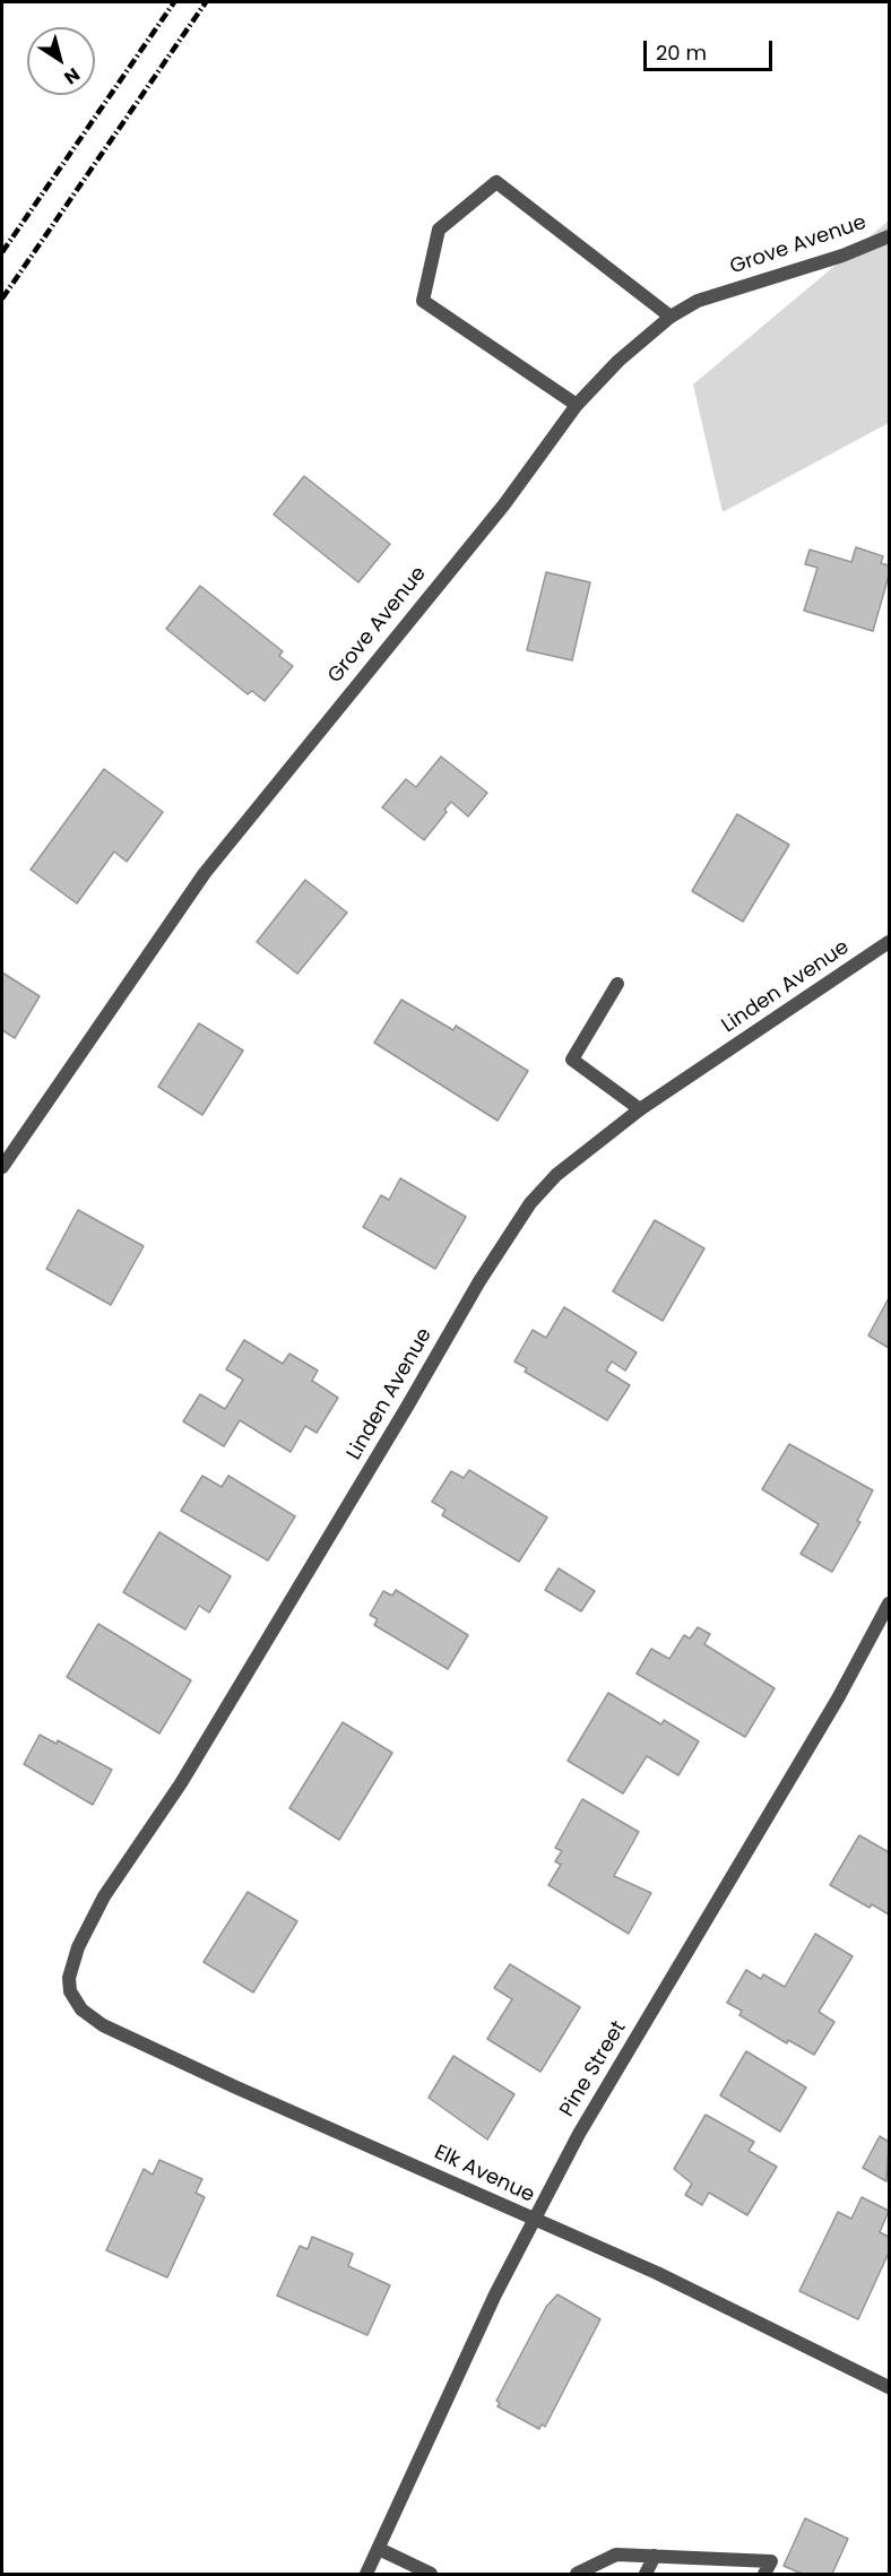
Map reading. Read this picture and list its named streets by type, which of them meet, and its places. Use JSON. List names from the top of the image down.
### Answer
{
  "streets": {
    "street": [
      "Grove Avenue",
      "Linden Avenue",
      "Pine Street",
      "Elk Avenue"
    ]
  },
  "crossings": [
    ["Linden Avenue", "Elk Avenue"],
    ["Pine Street", "Elk Avenue"]
  ],
  "scale_bar": "20 m",
  "north": "bottom right"
}
